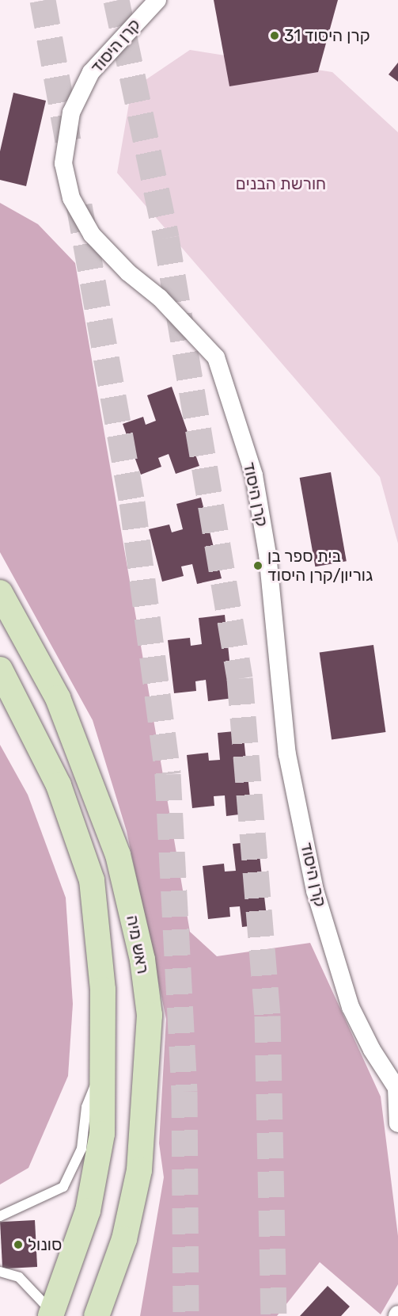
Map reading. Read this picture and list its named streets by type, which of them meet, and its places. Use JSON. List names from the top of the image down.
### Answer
{
  "streets": {
    "street": ["קרן היסוד", "ראש מיה"]
  },
  "parks": ["חורשת הבנים"],
  "places": ["קרן היסוד 31", "בית ספר בן גוריון/קרן היסוד", "סונול"]
}
